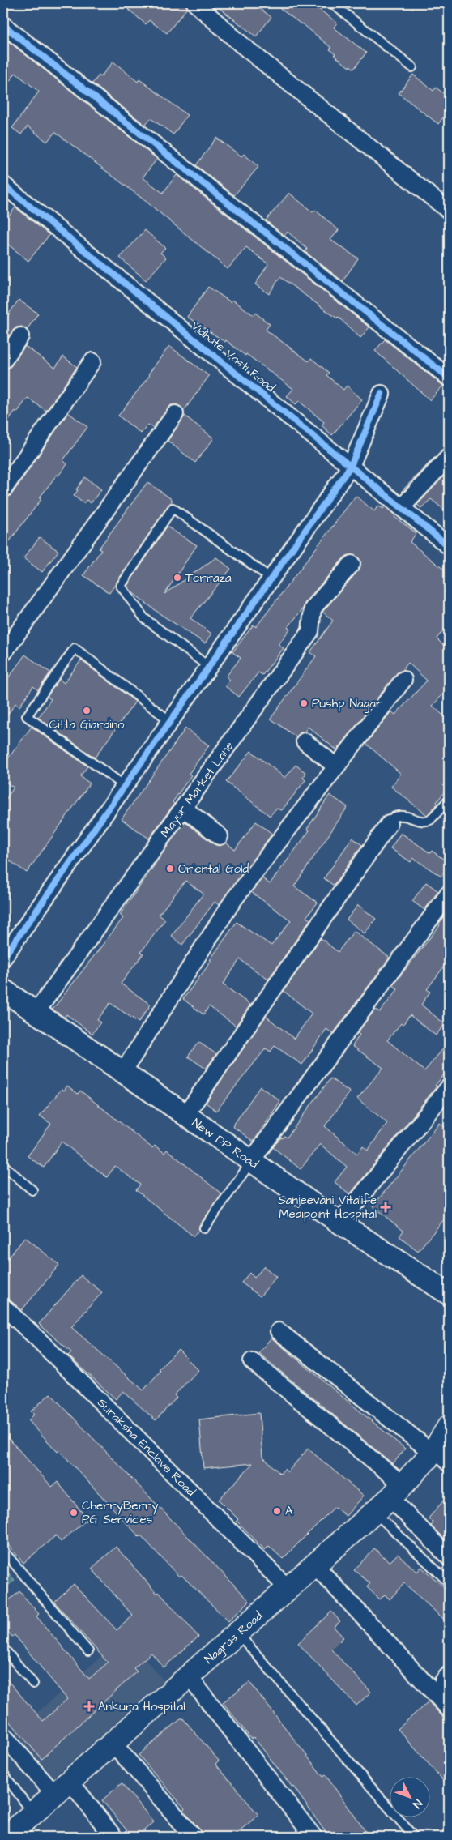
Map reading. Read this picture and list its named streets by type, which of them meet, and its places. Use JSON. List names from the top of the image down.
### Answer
{
  "streets": {
    "main road": ["Nagras Road"],
    "street": [
      "Vidhate Vasti Road",
      "Mayur Market Lane",
      "New DP Road",
      "Suraksha Enclave Road"
    ]
  },
  "crossings": [
    ["Mayur Market Lane", "New DP Road"],
    ["Suraksha Enclave Road", "Nagras Road"]
  ],
  "places": {
    "other": [
      "Terraza",
      "Pushp Nagar",
      "Citta Giardino",
      "Oriental Gold",
      "A",
      "CherryBerry PG Services"
    ],
    "health": ["Sanjeevani Vitalife Medipoint Hospital", "Ankura Hospital"]
  },
  "north": "bottom right"
}
